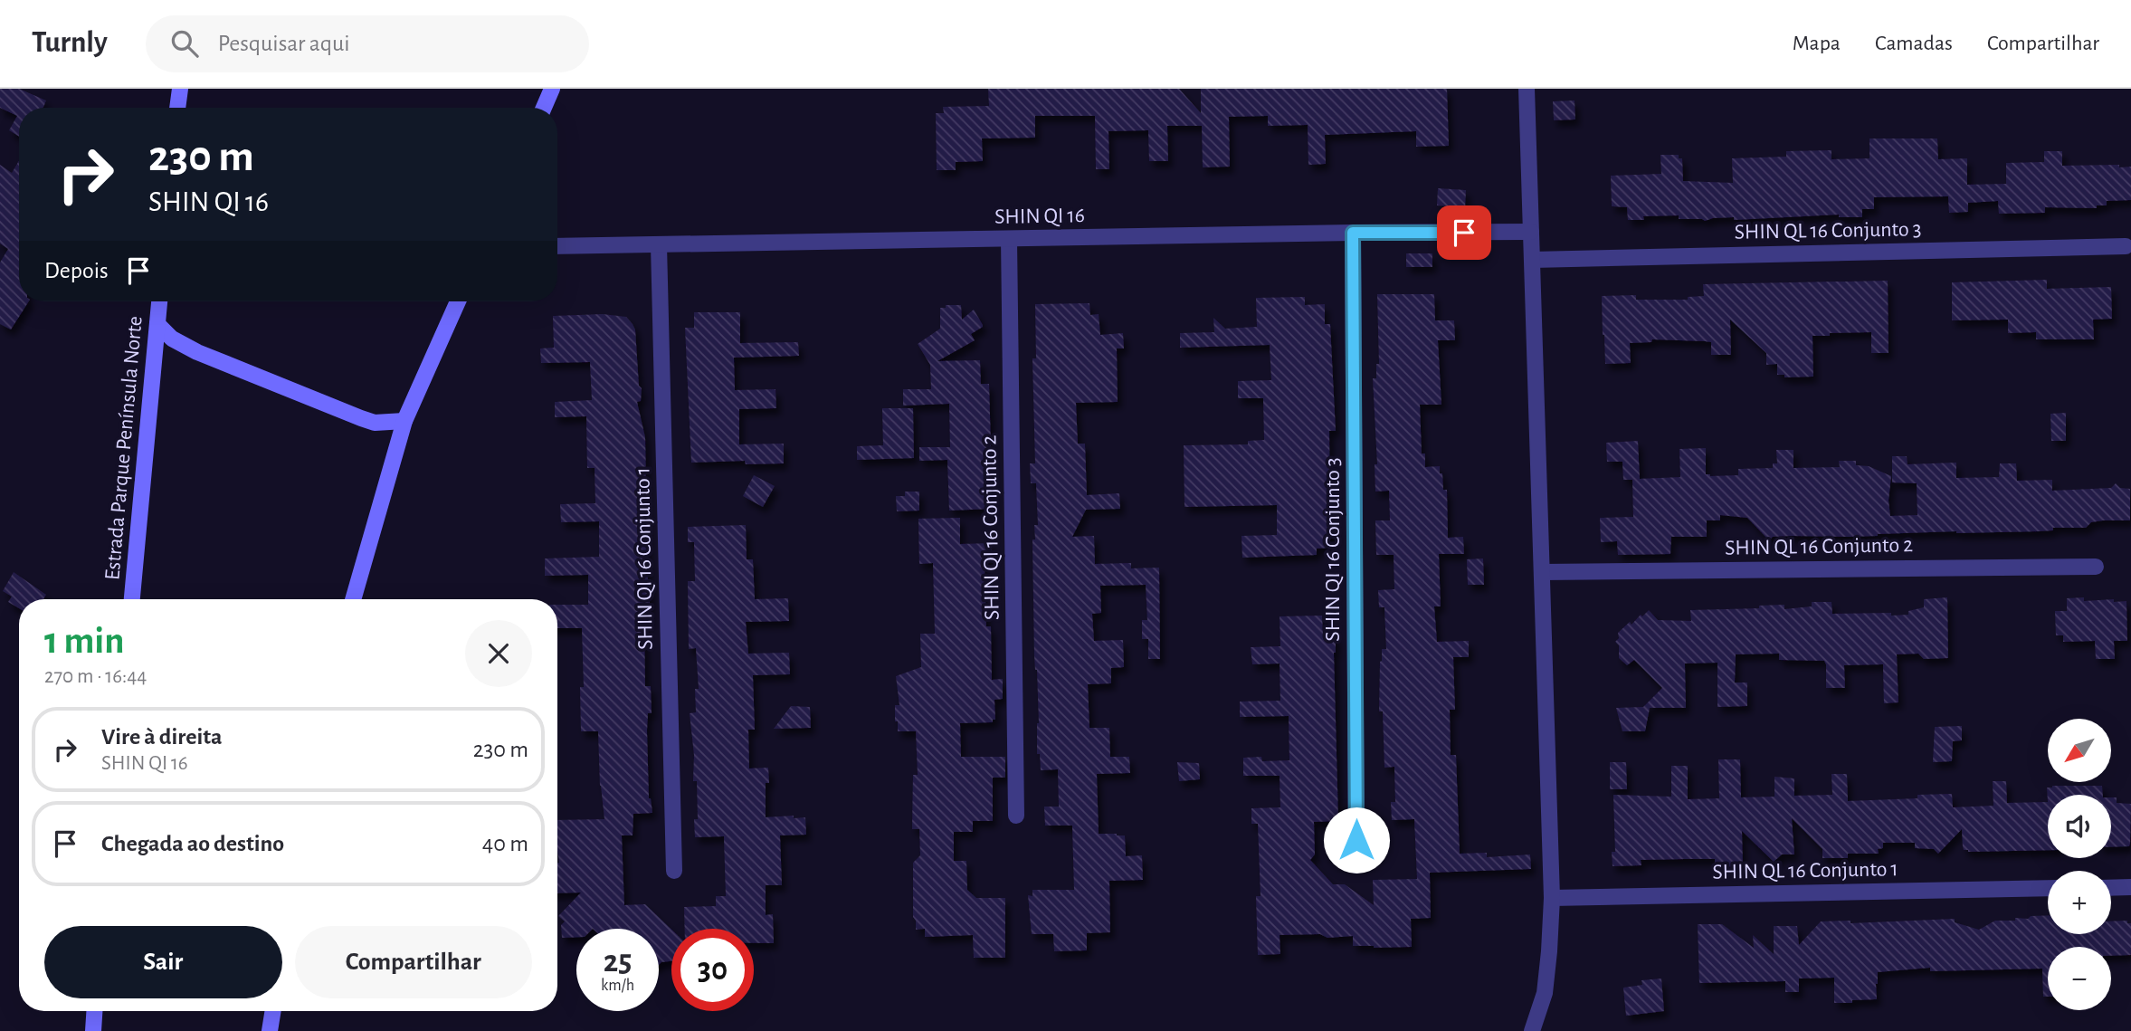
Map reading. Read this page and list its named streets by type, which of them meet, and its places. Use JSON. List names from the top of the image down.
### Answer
{
  "streets": {
    "main road": ["Estrada Parque Península Norte"],
    "street": [
      "SHIN QI 16",
      "SHIN QL 16 Conjunto 3",
      "SHIN QI 16 Conjunto 2",
      "SHIN QL 16 Conjunto 2",
      "SHIN QI 16 Conjunto 3",
      "SHIN QI 16 Conjunto 1",
      "SHIN QL 16 Conjunto 1"
    ]
  },
  "crossings": [
    ["SHIN QI 16", "SHIN QI 16 Conjunto 2"],
    ["SHIN QI 16", "SHIN QI 16 Conjunto 3"],
    ["SHIN QI 16", "SHIN QI 16 Conjunto 1"]
  ],
  "north": "bottom left",
  "page": {
    "header": "Turnly",
    "search": "Pesquisar aqui",
    "nav": ["Mapa", "Camadas", "Compartilhar"],
    "turn": ["230 m", "SHIN QI 16"],
    "then": "Depois",
    "heading": ["1 min", "270 m · 16:44"],
    "list": [
      {
        "name": "Vire à direita",
        "note": "SHIN QI 16",
        "value": "230 m"
      },
      {
        "name": "Chegada ao destino",
        "value": "40 m"
      }
    ],
    "map_buttons": ["+", "−"],
    "buttons": ["Sair", "Compartilhar"],
    "speed": "25 km/h",
    "limit": "30"
  }
}
